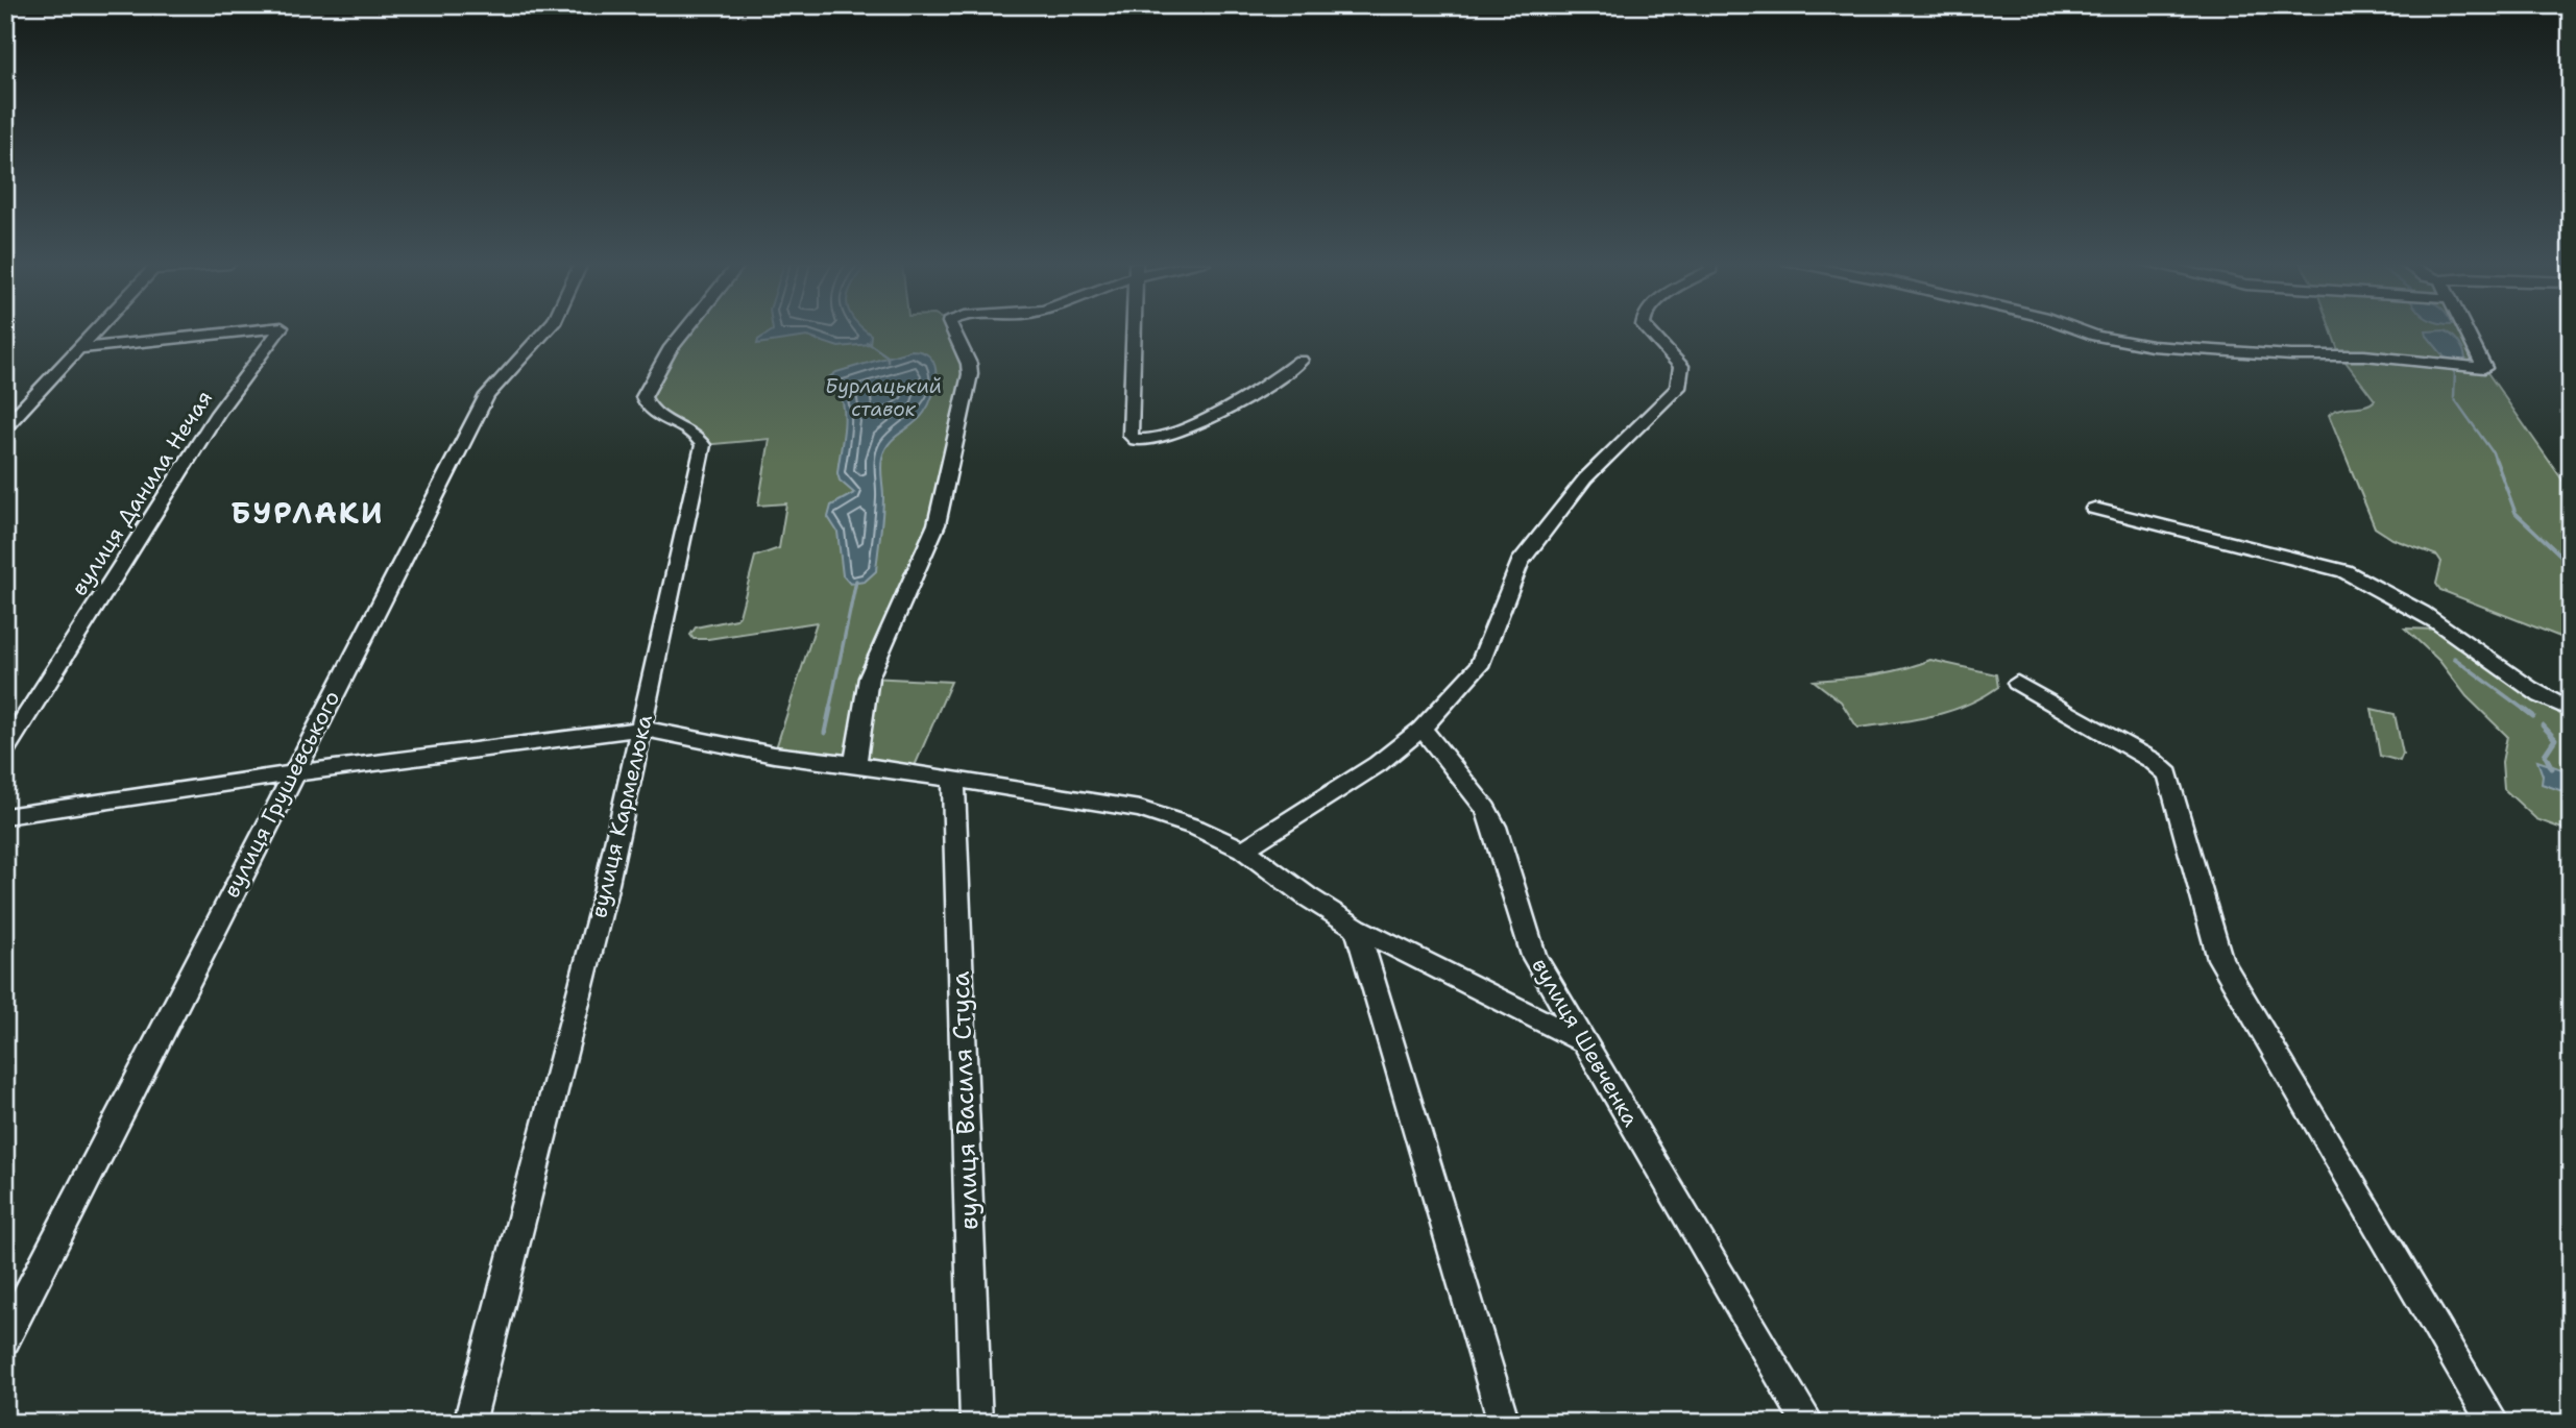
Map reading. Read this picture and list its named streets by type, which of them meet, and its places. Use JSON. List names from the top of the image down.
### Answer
{
  "streets": {
    "street": [
      "вулиця Данила Нечая",
      "вулиця Грушевського",
      "вулиця Кармелюка",
      "вулиця Шевченка",
      "вулиця Василя Стуса"
    ]
  },
  "districts": ["БУРЛАКИ"],
  "water": ["Бурлацький ставок"]
}
